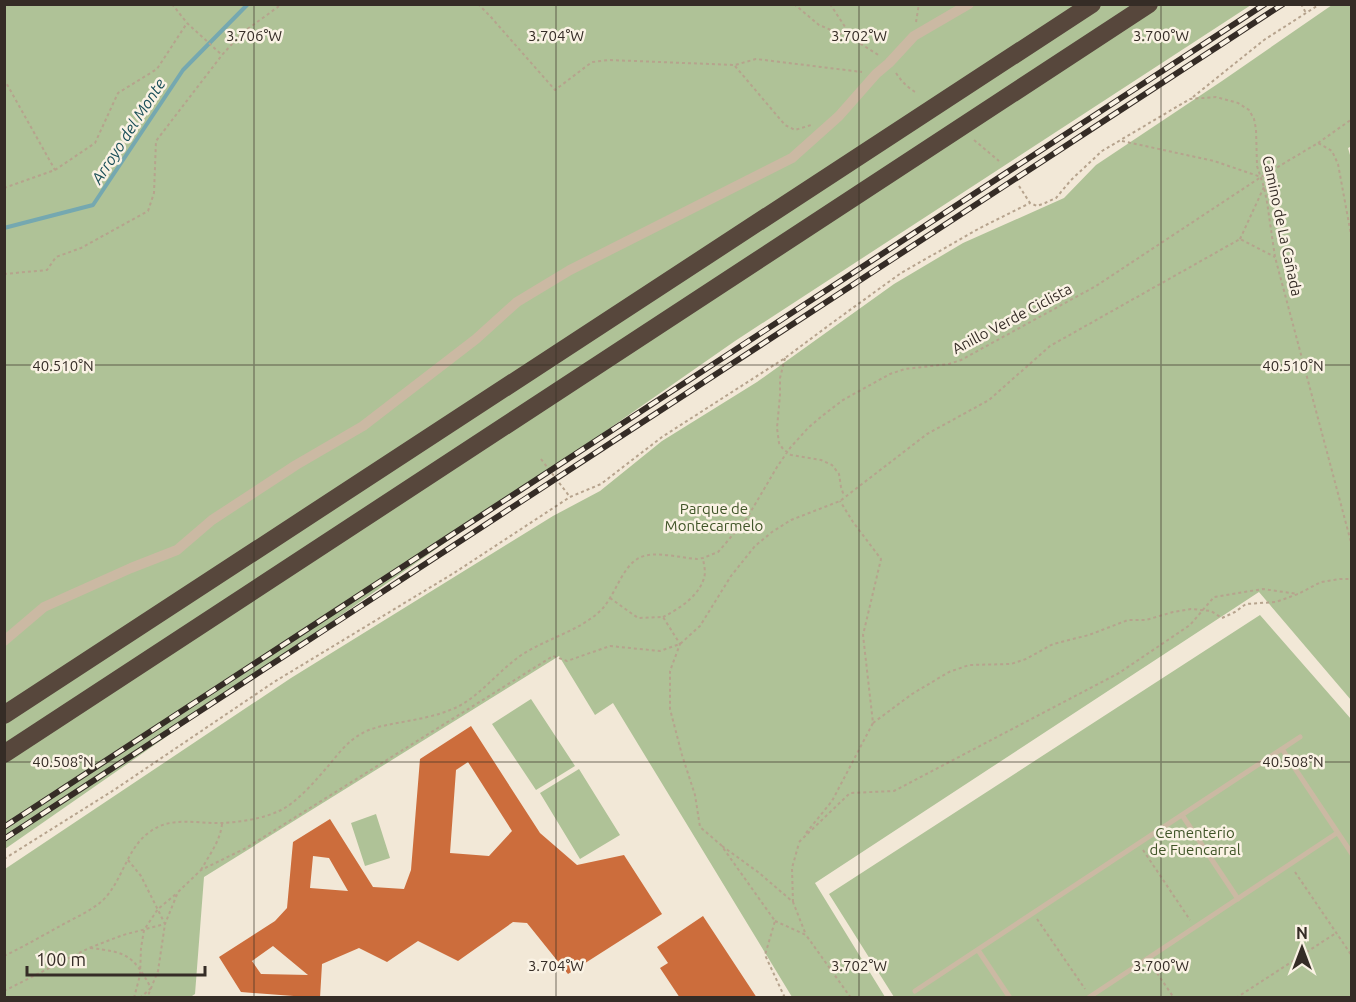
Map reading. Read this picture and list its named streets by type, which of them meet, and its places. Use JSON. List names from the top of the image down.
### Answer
{
  "streets": {
    "path": ["Camino de La Cañada", "Anillo Verde Ciclista"]
  },
  "crossings": [
    ["Camino de La Cañada", "Anillo Verde Ciclista"]
  ],
  "water": ["Arroyo del Monte"],
  "parks": ["Parque de Montecarmelo", "Cementerio de Fuencarral"],
  "scale_bar": "100 m",
  "north": "top",
  "coordinates": [
    "3.706°W",
    "3.704°W",
    "3.702°W",
    "3.700°W",
    "40.510°N",
    "40.508°N"
  ]
}
